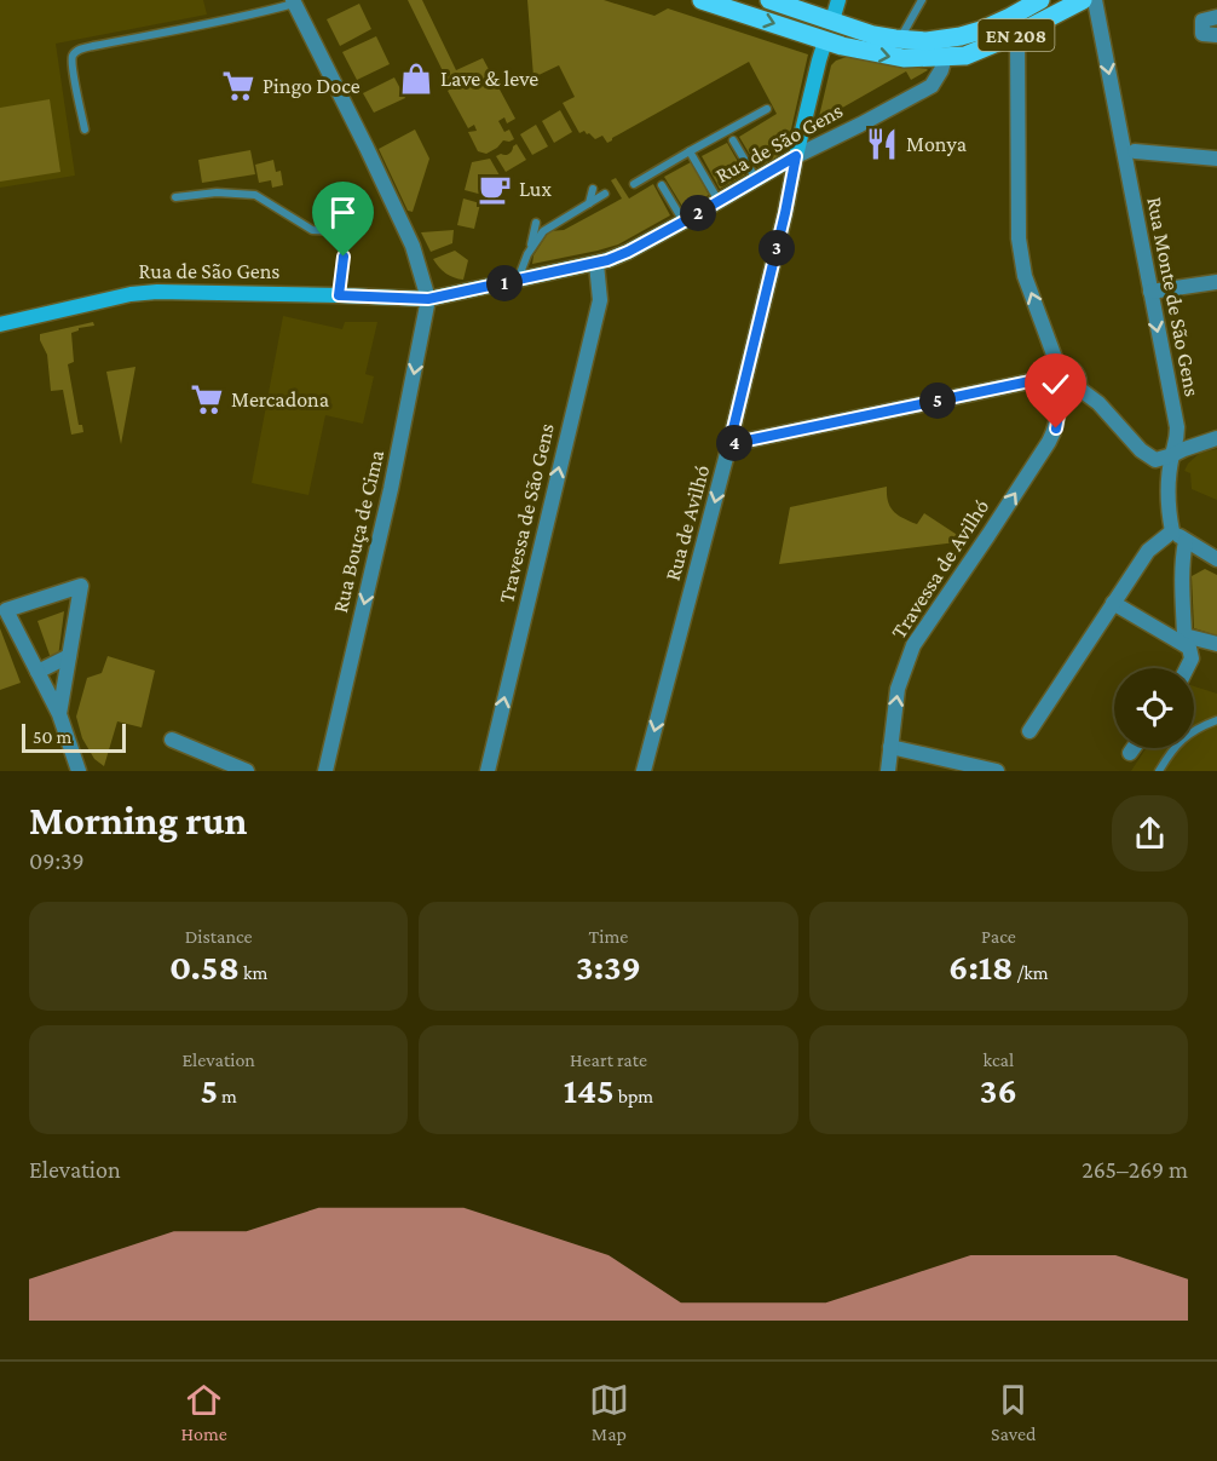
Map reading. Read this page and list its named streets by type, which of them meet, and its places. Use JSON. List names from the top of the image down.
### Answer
{
  "streets": {
    "main road": ["EN 208", "Rua de São Gens"],
    "street": [
      "Rua Monte de São Gens",
      "Travessa de São Gens",
      "Rua de Avilhó",
      "Rua Bouça de Cima",
      "Travessa de Avilhó"
    ]
  },
  "crossings": [
    ["EN 208", "Rua de São Gens"],
    ["Rua de São Gens", "Travessa de São Gens"],
    ["Rua de São Gens", "Rua de Avilhó"],
    ["Rua de São Gens", "Rua Bouça de Cima"]
  ],
  "one_way": [
    "Travessa de São Gens",
    "Rua de Avilhó",
    "Rua Bouça de Cima",
    "Travessa de Avilhó"
  ],
  "places": {
    "shop": ["Lave & leve"],
    "supermarket": ["Pingo Doce", "Mercadona"],
    "restaurant": ["Monya"],
    "cafe": ["Lux"]
  },
  "scale_bar": "50 m",
  "page": {
    "pins": [
      "2",
      "3",
      "1",
      "5",
      "4"
    ],
    "scale": "50 m",
    "heading": ["Morning run", "09:39"],
    "stats": [
      ["Distance", "0.58 km"],
      ["Time", "3:39"],
      ["Pace", "6:18 /km"],
      ["Elevation", "5 m"],
      ["Heart rate", "145 bpm"],
      ["kcal", "36"]
    ],
    "chart": ["Elevation", "265–269 m"],
    "tabs": ["Home", "Map", "Saved"]
  }
}
